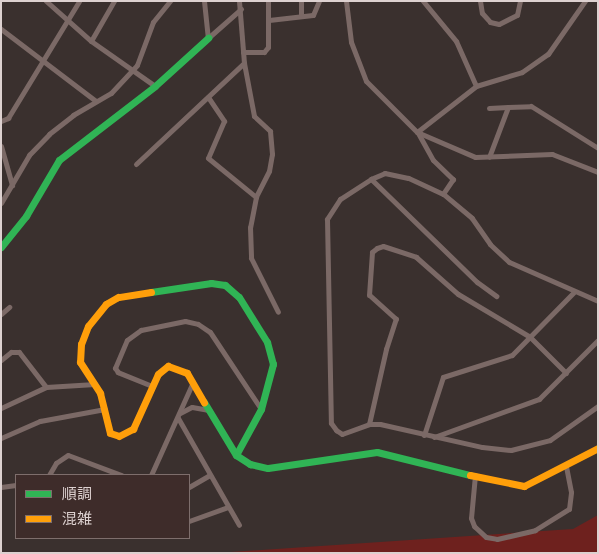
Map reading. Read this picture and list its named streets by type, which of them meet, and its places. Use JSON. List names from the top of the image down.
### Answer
{
  "legend": ["順調", "混雑"]
}
